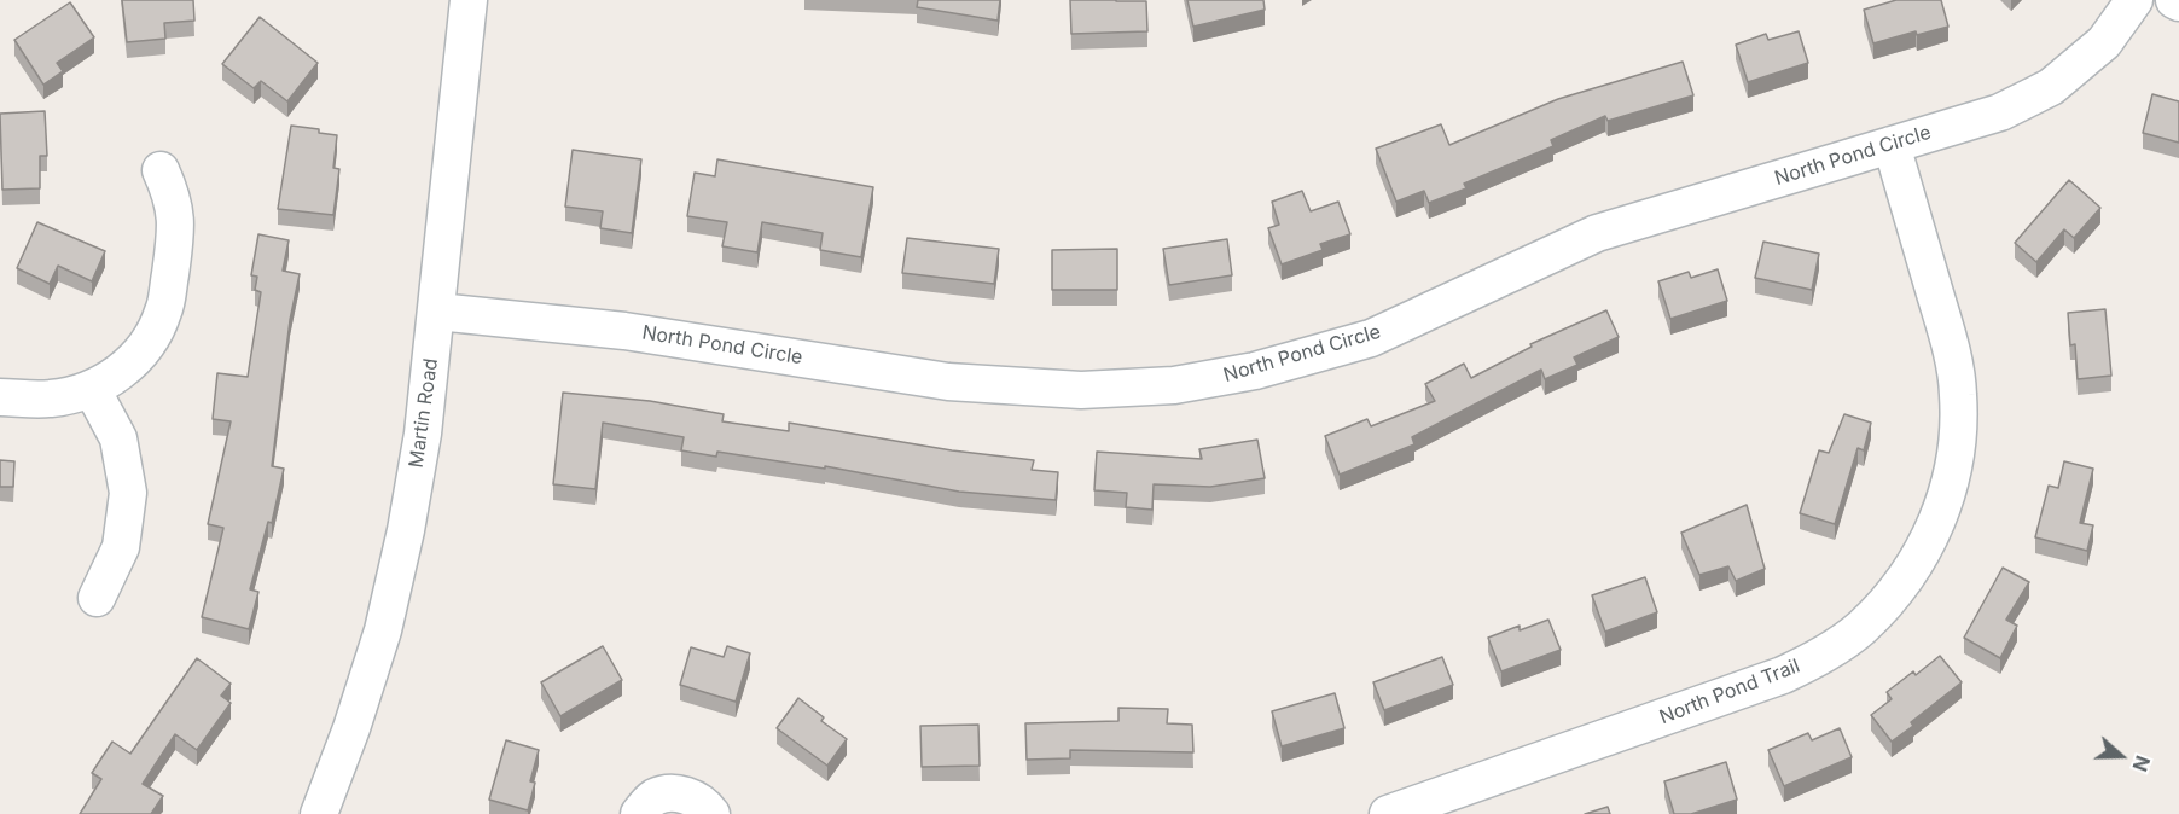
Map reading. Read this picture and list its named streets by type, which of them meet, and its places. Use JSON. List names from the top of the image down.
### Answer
{
  "streets": {
    "street": ["North Pond Circle", "Martin Road", "North Pond Trail"]
  },
  "crossings": [
    ["North Pond Circle", "Martin Road"],
    ["North Pond Circle", "North Pond Trail"]
  ],
  "north": "right"
}
